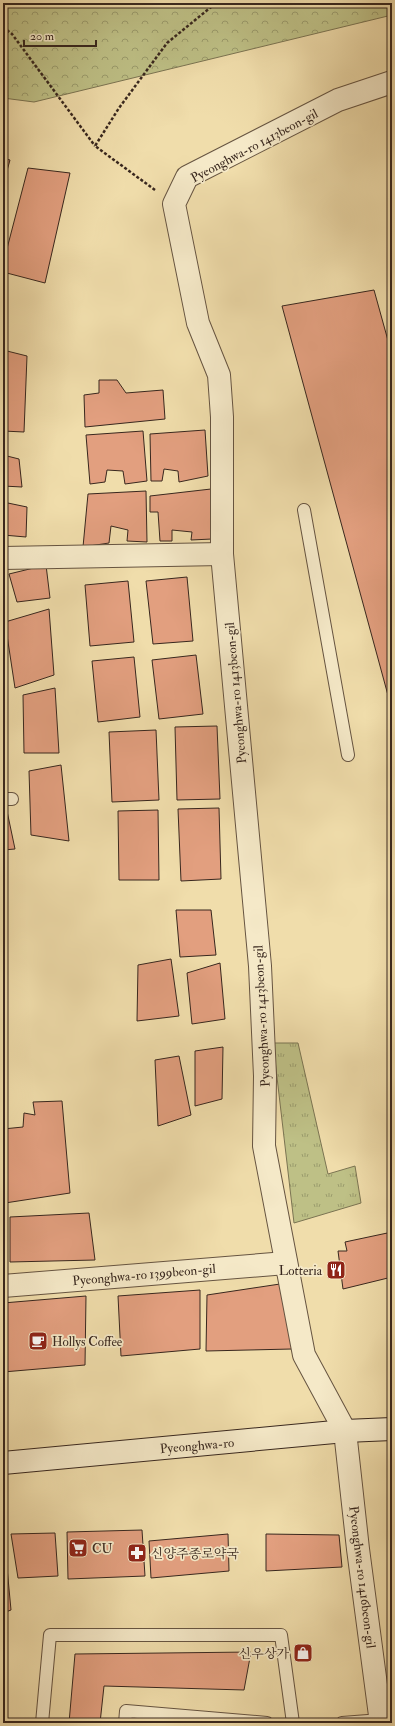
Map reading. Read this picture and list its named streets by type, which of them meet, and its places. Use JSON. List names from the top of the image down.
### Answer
{
  "streets": {
    "street": [
      "Pyeonghwa-ro 1413beon-gil",
      "Pyeonghwa-ro 1399beon-gil",
      "Pyeonghwa-ro",
      "Pyeonghwa-ro 1416beon-gil"
    ]
  },
  "crossings": [
    ["Pyeonghwa-ro 1413beon-gil", "Pyeonghwa-ro 1399beon-gil"],
    ["Pyeonghwa-ro 1413beon-gil", "Pyeonghwa-ro"],
    ["Pyeonghwa-ro 1413beon-gil", "Pyeonghwa-ro 1416beon-gil"],
    ["Pyeonghwa-ro", "Pyeonghwa-ro 1416beon-gil"]
  ],
  "places": {
    "restaurant": ["Lotteria"],
    "cafe": ["Hollys Coffee"],
    "supermarket": ["CU"],
    "pharmacy": ["신양주종로약국"],
    "shop": ["신우상가"]
  },
  "scale_bar": "20 m"
}
